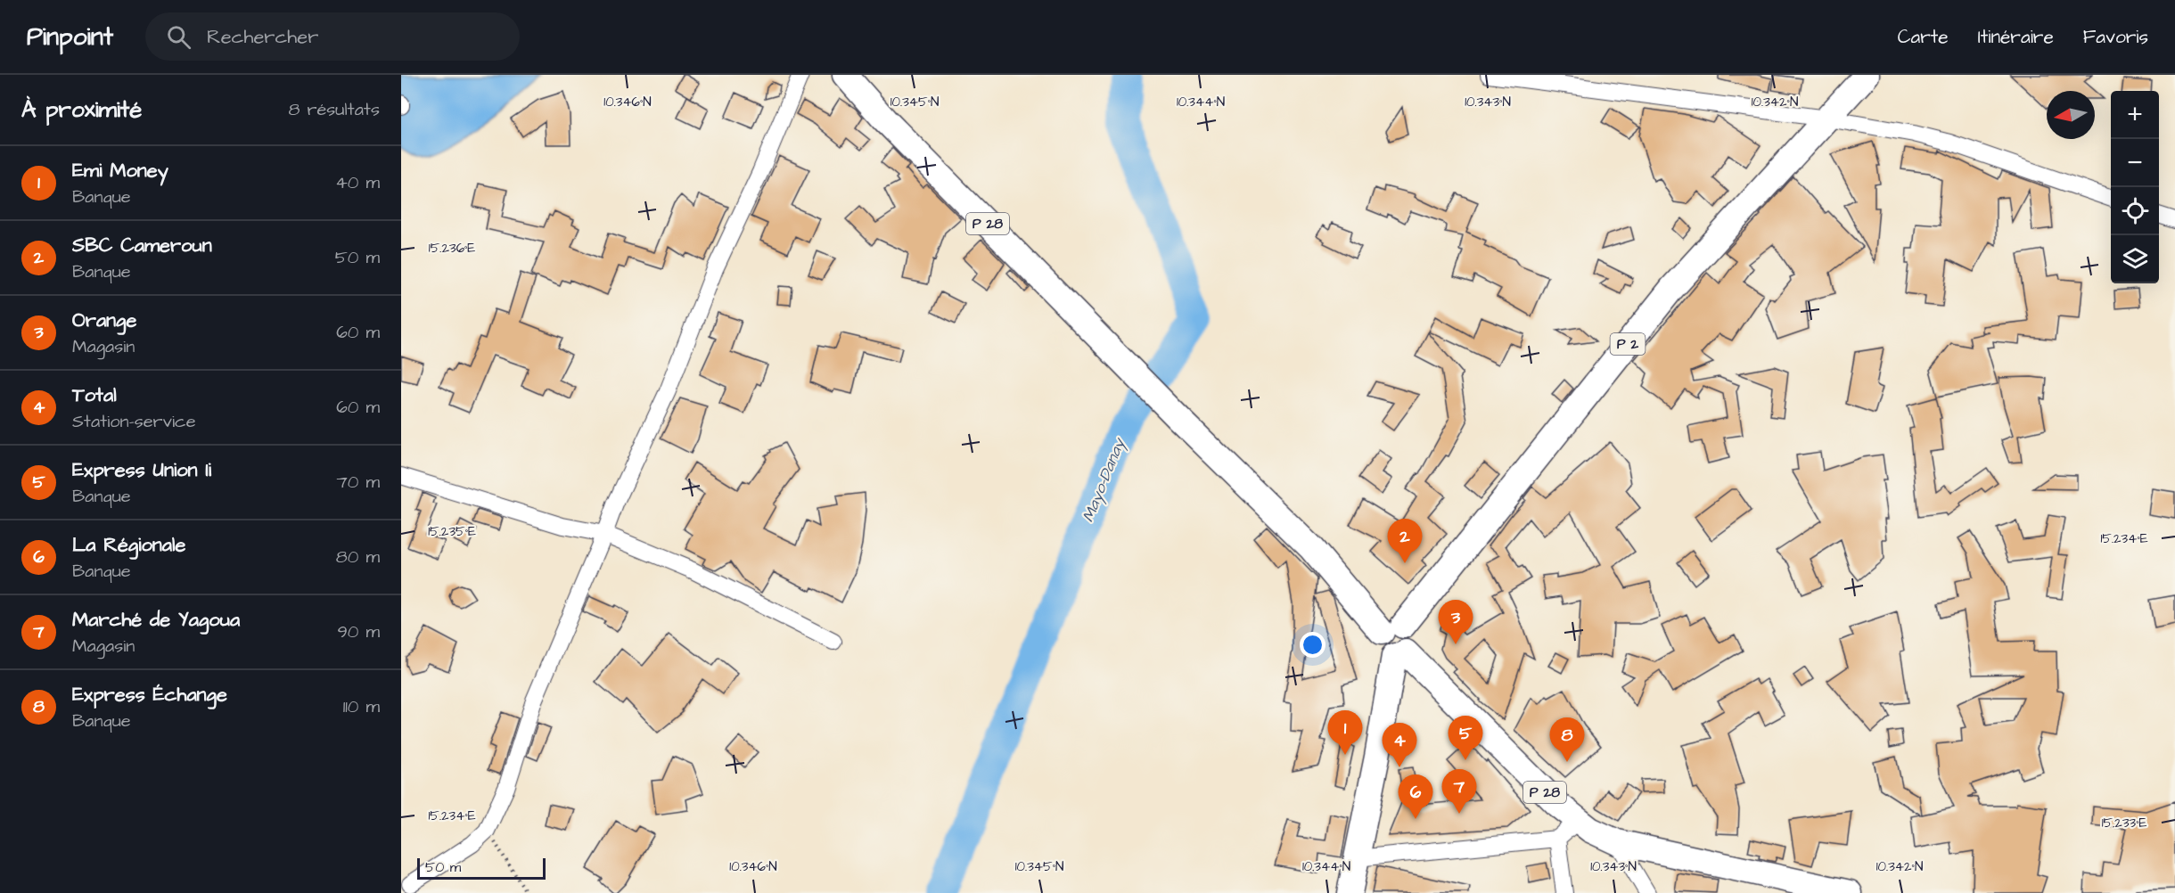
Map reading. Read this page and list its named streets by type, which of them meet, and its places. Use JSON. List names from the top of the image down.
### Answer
{
  "streets": {
    "main road": ["P 28", "P 2"]
  },
  "crossings": [
    ["P 28", "P 2"]
  ],
  "water": ["Mayo-Danay"],
  "scale_bar": "50 m",
  "north": "left",
  "page": {
    "header": "Pinpoint",
    "search": "Rechercher",
    "nav": ["Carte", "Itinéraire", "Favoris"],
    "heading": ["À proximité", "8 résultats"],
    "map_buttons": ["+", "−"],
    "list": [
      {
        "mark": "1",
        "name": "Emi Money",
        "note": "Banque",
        "value": "40 m"
      },
      {
        "mark": "2",
        "name": "SBC Cameroun",
        "note": "Banque",
        "value": "50 m"
      },
      {
        "mark": "3",
        "name": "Orange",
        "note": "Magasin",
        "value": "60 m"
      },
      {
        "mark": "4",
        "name": "Total",
        "note": "Station-service",
        "value": "60 m"
      },
      {
        "mark": "5",
        "name": "Express Union Ii",
        "note": "Banque",
        "value": "70 m"
      },
      {
        "mark": "6",
        "name": "La Régionale",
        "note": "Banque",
        "value": "80 m"
      },
      {
        "mark": "7",
        "name": "Marché de Yagoua",
        "note": "Magasin",
        "value": "90 m"
      },
      {
        "mark": "8",
        "name": "Express Échange",
        "note": "Banque",
        "value": "110 m"
      }
    ],
    "pins": [
      "2",
      "3",
      "1",
      "5",
      "8",
      "4",
      "7",
      "6"
    ],
    "scale": "50 m"
  },
  "coordinates": [
    "10.346°N",
    "10.345°N",
    "10.344°N",
    "10.343°N",
    "10.342°N",
    "15.236°E",
    "15.235°E",
    "15.234°E",
    "15.233°E"
  ]
}
